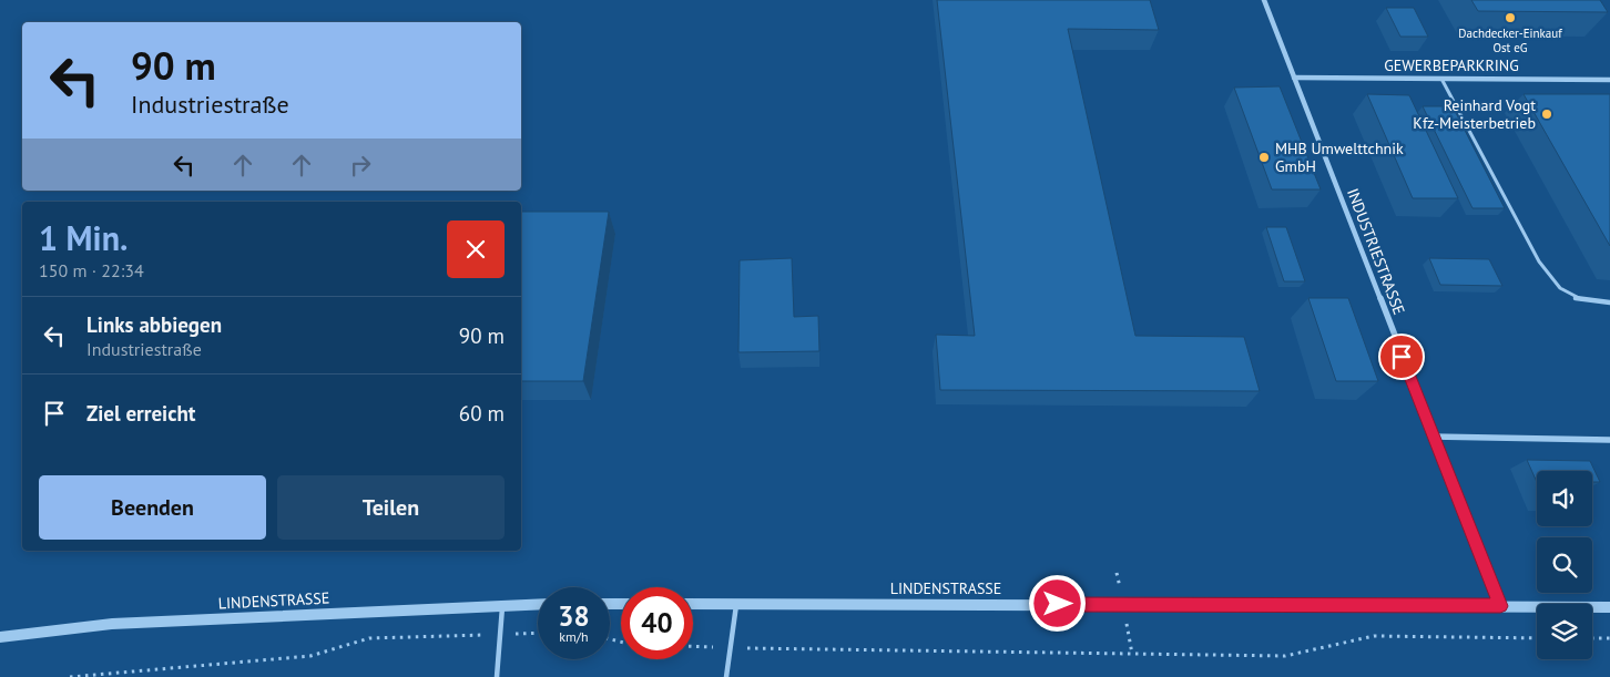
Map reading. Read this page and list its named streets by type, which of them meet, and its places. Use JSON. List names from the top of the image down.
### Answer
{
  "streets": {
    "street": ["GEWERBEPARKRING", "INDUSTRIESTRASSE", "LINDENSTRASSE"]
  },
  "crossings": [
    ["GEWERBEPARKRING", "INDUSTRIESTRASSE"],
    ["INDUSTRIESTRASSE", "LINDENSTRASSE"]
  ],
  "places": ["Dachdecker-Einkauf Ost eG", "Reinhard Vogt Kfz-Meisterbetrieb", "MHB Umwelttchnik GmbH"],
  "page": {
    "turn": ["90 m", "Industriestraße"],
    "heading": ["1 Min.", "150 m · 22:34"],
    "list": [
      {
        "name": "Links abbiegen",
        "note": "Industriestraße",
        "value": "90 m"
      },
      {
        "name": "Ziel erreicht",
        "value": "60 m"
      }
    ],
    "buttons": ["Beenden", "Teilen"],
    "speed": "38 km/h",
    "limit": "40"
  }
}
